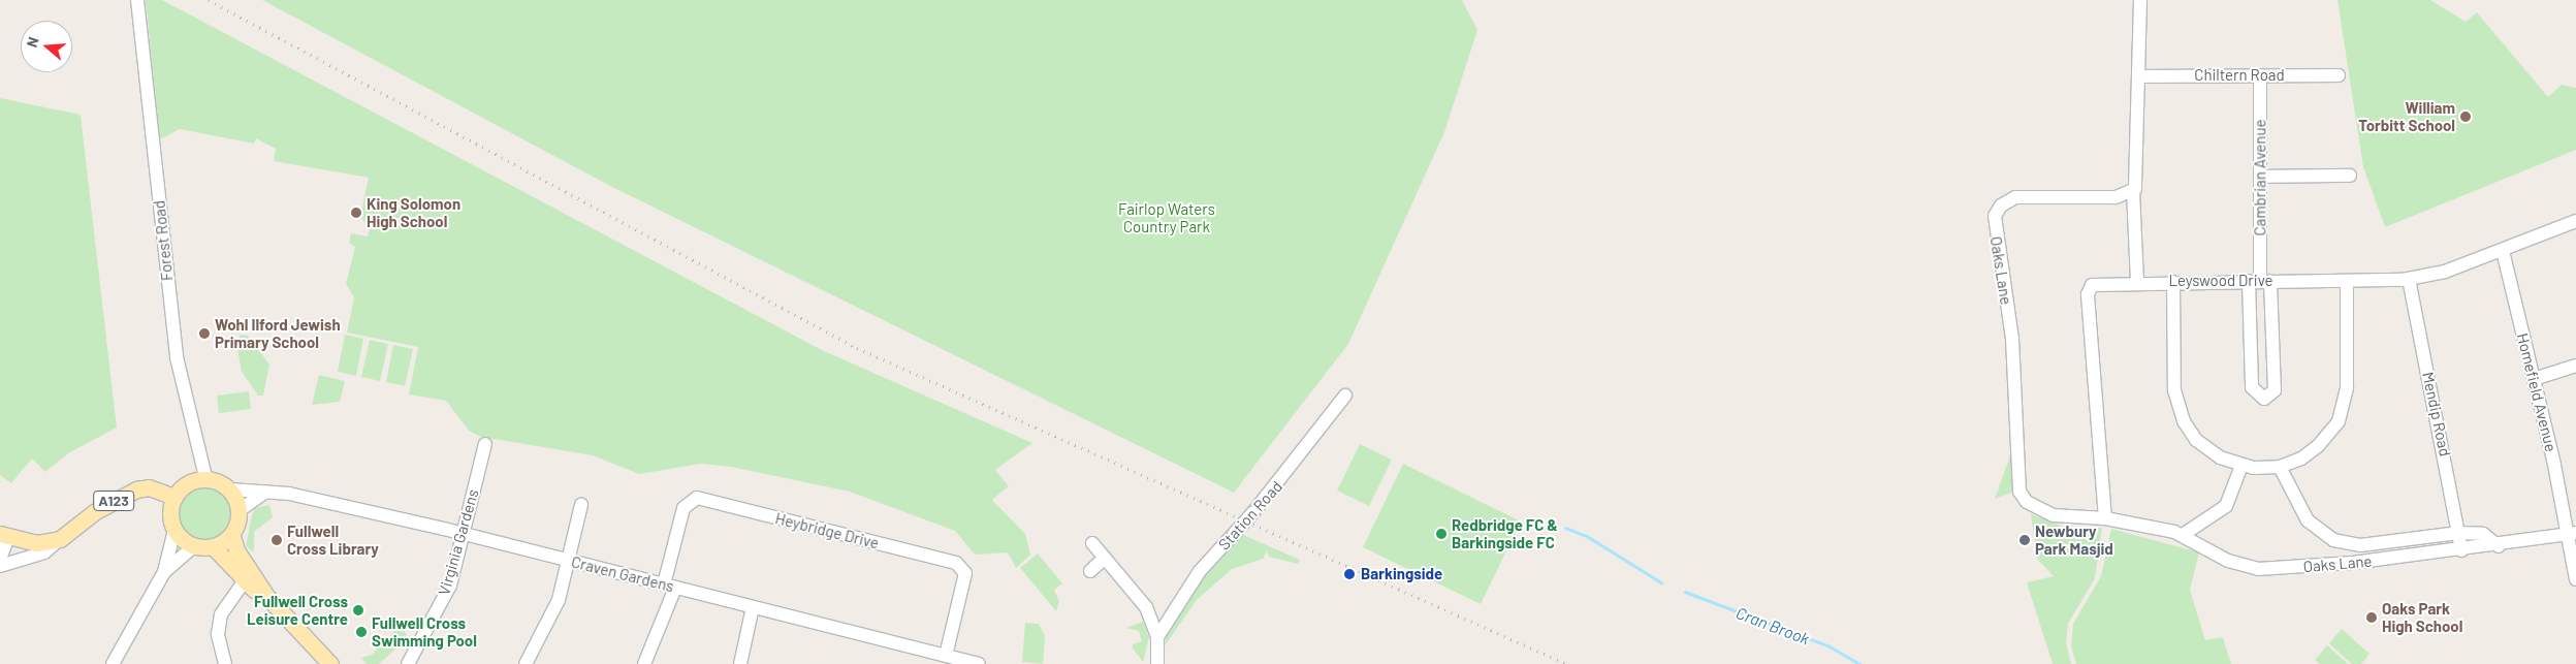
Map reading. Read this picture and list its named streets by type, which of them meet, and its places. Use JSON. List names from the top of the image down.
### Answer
{
  "streets": {
    "main road": ["A123"],
    "street": [
      "Chiltern Road",
      "Cambrian Avenue",
      "Forest Road",
      "Oaks Lane",
      "Leyswood Drive",
      "Homefield Avenue",
      "Mendip Road",
      "Station Road",
      "Heybridge Drive",
      "Virginia Gardens",
      "Craven Gardens"
    ]
  },
  "crossings": [
    ["Chiltern Road", "Cambrian Avenue"],
    ["Cambrian Avenue", "Leyswood Drive"],
    ["Forest Road", "A123"],
    ["Forest Road", "Craven Gardens"],
    ["Oaks Lane", "Leyswood Drive"],
    ["Oaks Lane", "Homefield Avenue"],
    ["Oaks Lane", "Mendip Road"],
    ["Leyswood Drive", "Homefield Avenue"],
    ["Leyswood Drive", "Mendip Road"],
    ["A123", "Craven Gardens"],
    ["Heybridge Drive", "Craven Gardens"],
    ["Virginia Gardens", "Craven Gardens"]
  ],
  "water": ["Cran Brook"],
  "parks": ["Fairlop Waters Country Park"],
  "places": [
    "William Torbitt School",
    "King Solomon High School",
    "Wohl Ilford Jewish Primary School",
    "Redbridge FC & Barkingside FC",
    "Fullwell Cross Library",
    "Newbury Park Masjid",
    "Barkingside",
    "Fullwell Cross Leisure Centre",
    "Oaks Park High School",
    "Fullwell Cross Swimming Pool"
  ],
  "north": "left"
}
